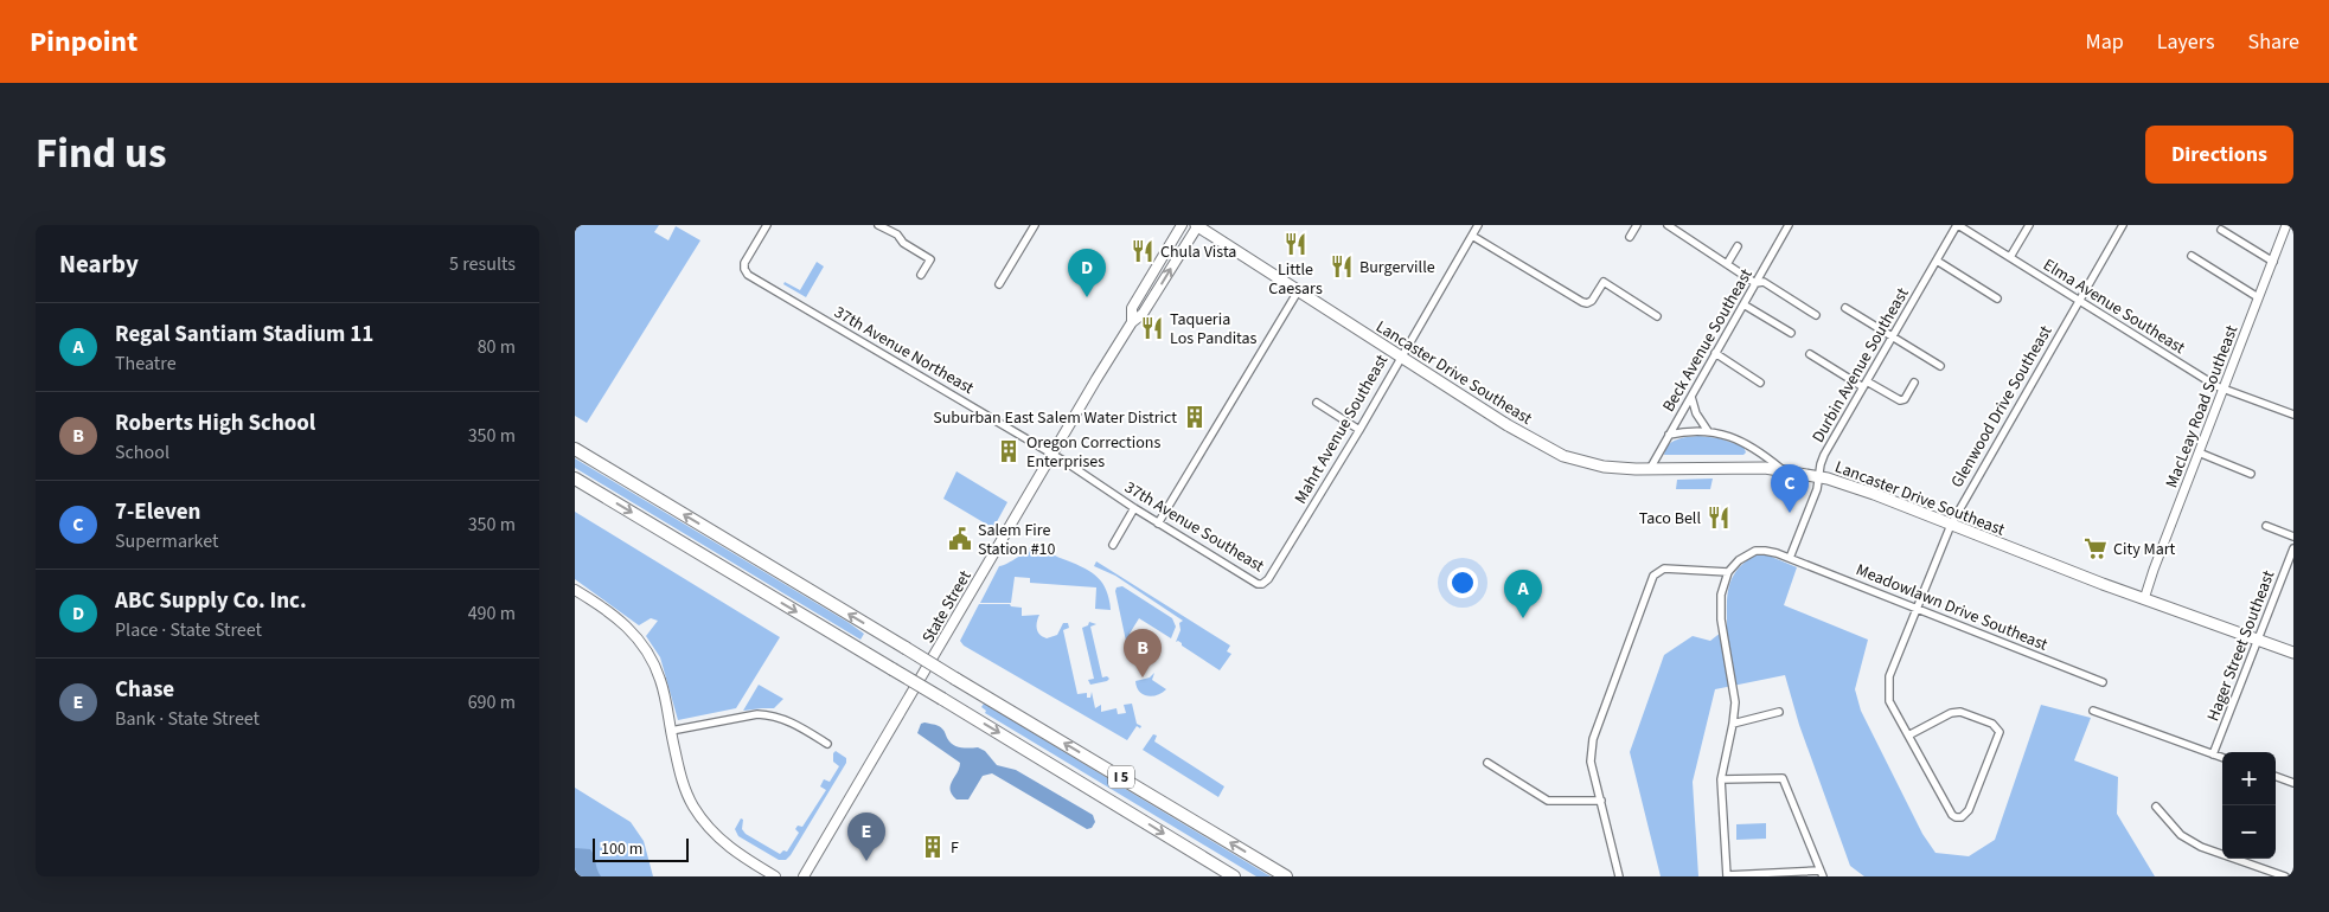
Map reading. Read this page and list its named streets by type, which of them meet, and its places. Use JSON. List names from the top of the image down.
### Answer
{
  "streets": {
    "highway": ["I 5"],
    "main road": ["Lancaster Drive Southeast", "State Street"],
    "street": [
      "Elma Avenue Southeast",
      "Beck Avenue Southeast",
      "37th Avenue Northeast",
      "Durbin Avenue Southeast",
      "Glenwood Drive Southeast",
      "MacLeay Road Southeast",
      "Mahrt Avenue Southeast",
      "37th Avenue Southeast",
      "Meadowlawn Drive Southeast",
      "Hager Street Southeast"
    ]
  },
  "crossings": [
    ["Elma Avenue Southeast", "Durbin Avenue Southeast"],
    ["Elma Avenue Southeast", "Glenwood Drive Southeast"],
    ["Elma Avenue Southeast", "MacLeay Road Southeast"],
    ["Beck Avenue Southeast", "Lancaster Drive Southeast"],
    ["37th Avenue Northeast", "37th Avenue Southeast"],
    ["37th Avenue Northeast", "State Street"],
    ["Durbin Avenue Southeast", "Lancaster Drive Southeast"],
    ["Durbin Avenue Southeast", "Meadowlawn Drive Southeast"],
    ["Lancaster Drive Southeast", "Glenwood Drive Southeast"],
    ["Lancaster Drive Southeast", "MacLeay Road Southeast"],
    ["Lancaster Drive Southeast", "Mahrt Avenue Southeast"],
    ["Lancaster Drive Southeast", "State Street"],
    ["Lancaster Drive Southeast", "Hager Street Southeast"],
    ["Glenwood Drive Southeast", "Meadowlawn Drive Southeast"],
    ["Mahrt Avenue Southeast", "37th Avenue Southeast"],
    ["37th Avenue Southeast", "State Street"]
  ],
  "places": {
    "restaurant": [
      "Little Caesars",
      "Chula Vista",
      "Burgerville",
      "Taqueria Los Panditas",
      "Taco Bell"
    ],
    "building": ["Suburban East Salem Water District", "Oregon Corrections Enterprises", "F"],
    "public building": ["Salem Fire Station #10"],
    "supermarket": ["City Mart"]
  },
  "scale_bar": "100 m",
  "page": {
    "header": "Pinpoint",
    "nav": ["Map", "Layers", "Share"],
    "title": "Find us",
    "buttons": "Directions",
    "heading": ["Nearby", "5 results"],
    "pins": [
      "D",
      "C",
      "A",
      "B",
      "E"
    ],
    "list": [
      {
        "mark": "A",
        "name": "Regal Santiam Stadium 11",
        "note": "Theatre",
        "value": "80 m"
      },
      {
        "mark": "B",
        "name": "Roberts High School",
        "note": "School",
        "value": "350 m"
      },
      {
        "mark": "C",
        "name": "7-Eleven",
        "note": "Supermarket",
        "value": "350 m"
      },
      {
        "mark": "D",
        "name": "ABC Supply Co. Inc.",
        "note": "Place · State Street",
        "value": "490 m"
      },
      {
        "mark": "E",
        "name": "Chase",
        "note": "Bank · State Street",
        "value": "690 m"
      }
    ],
    "map_buttons": ["+", "−"],
    "scale": "100 m"
  }
}
